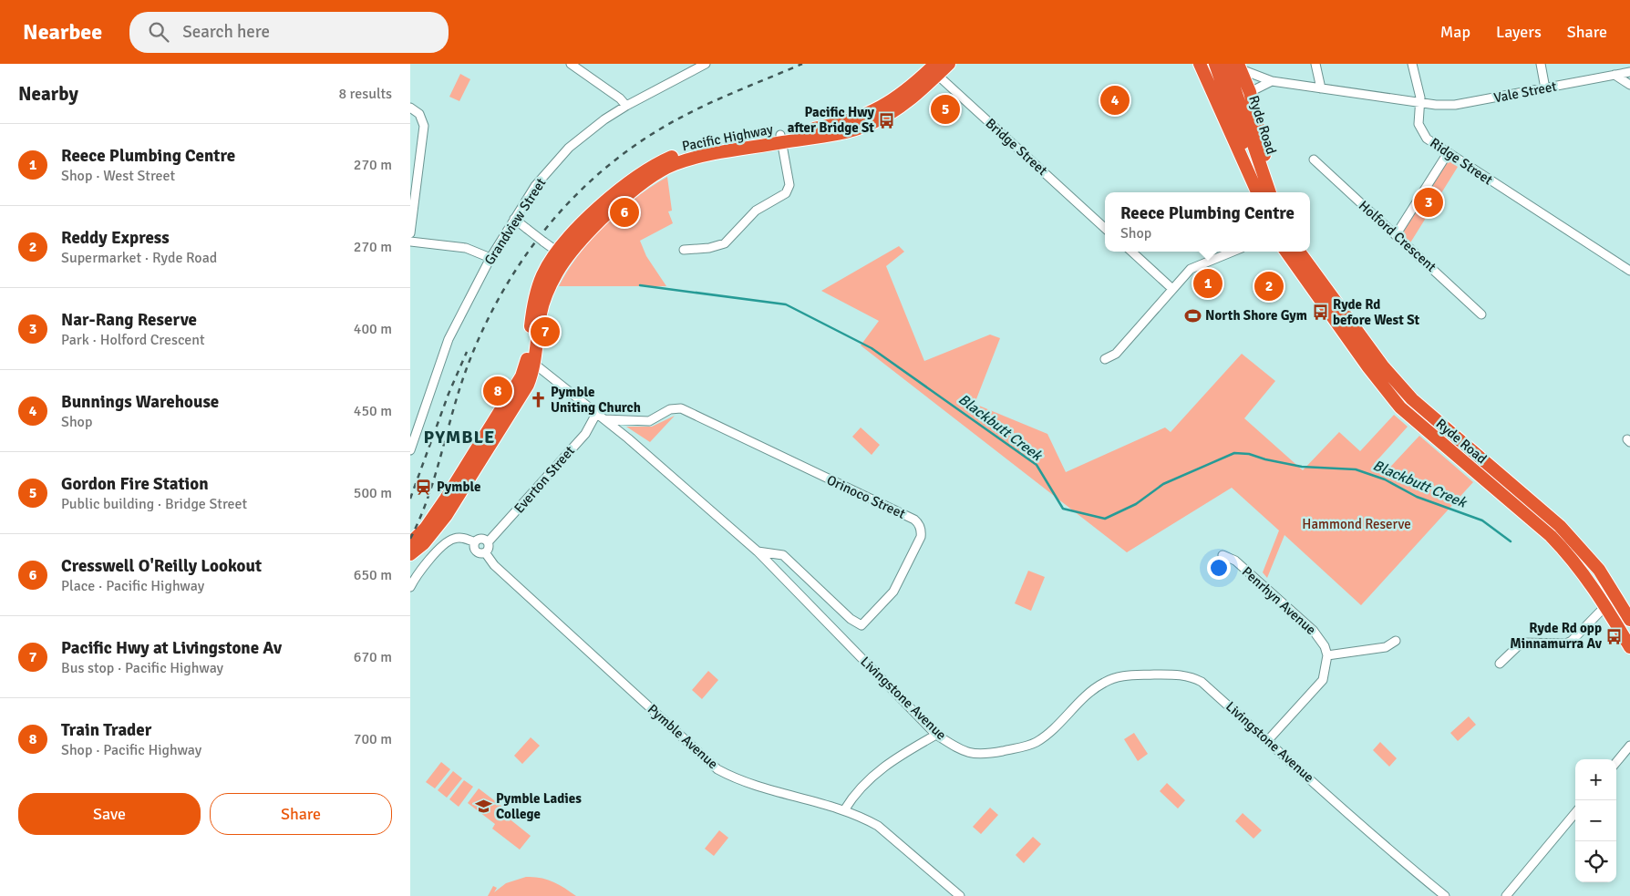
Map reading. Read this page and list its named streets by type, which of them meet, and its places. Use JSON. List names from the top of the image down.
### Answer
{
  "streets": {
    "highway": ["Ryde Road", "Pacific Highway"],
    "street": [
      "Vale Street",
      "Bridge Street",
      "Ridge Street",
      "Grandview Street",
      "Holford Crescent",
      "Everton Street",
      "Orinoco Street",
      "Penrhyn Avenue",
      "Livingstone Avenue",
      "Pymble Avenue"
    ]
  },
  "crossings": [
    ["Vale Street", "Ridge Street"],
    ["Pacific Highway", "Bridge Street"],
    ["Pacific Highway", "Livingstone Avenue"],
    ["Everton Street", "Livingstone Avenue"],
    ["Everton Street", "Pymble Avenue"],
    ["Orinoco Street", "Livingstone Avenue"]
  ],
  "districts": ["PYMBLE"],
  "water": ["Blackbutt Creek"],
  "parks": ["Hammond Reserve"],
  "places": {
    "bus stop": ["Pacific Hwy after Bridge St", "Ryde Rd before West St", "Ryde Rd opp Minnamurra Av"],
    "sports": ["North Shore Gym"],
    "church": ["Pymble Uniting Church"],
    "station": ["Pymble"],
    "school or university": ["Pymble Ladies College"]
  },
  "page": {
    "header": "Nearbee",
    "search": "Search here",
    "nav": ["Map", "Layers", "Share"],
    "heading": ["Nearby", "8 results"],
    "pins": [
      "4",
      "5",
      "3",
      "6",
      "1",
      "2",
      "7",
      "8"
    ],
    "list": [
      {
        "mark": "1",
        "name": "Reece Plumbing Centre",
        "note": "Shop · West Street",
        "value": "270 m"
      },
      {
        "mark": "2",
        "name": "Reddy Express",
        "note": "Supermarket · Ryde Road",
        "value": "270 m"
      },
      {
        "mark": "3",
        "name": "Nar-Rang Reserve",
        "note": "Park · Holford Crescent",
        "value": "400 m"
      },
      {
        "mark": "4",
        "name": "Bunnings Warehouse",
        "note": "Shop",
        "value": "450 m"
      },
      {
        "mark": "5",
        "name": "Gordon Fire Station",
        "note": "Public building · Bridge Street",
        "value": "500 m"
      },
      {
        "mark": "6",
        "name": "Cresswell O'Reilly Lookout",
        "note": "Place · Pacific Highway",
        "value": "650 m"
      },
      {
        "mark": "7",
        "name": "Pacific Hwy at Livingstone Av",
        "note": "Bus stop · Pacific Highway",
        "value": "670 m"
      },
      {
        "mark": "8",
        "name": "Train Trader",
        "note": "Shop · Pacific Highway",
        "value": "700 m"
      }
    ],
    "popup": ["Reece Plumbing Centre", "Shop"],
    "map_buttons": ["+", "−"],
    "buttons": ["Save", "Share"]
  }
}
